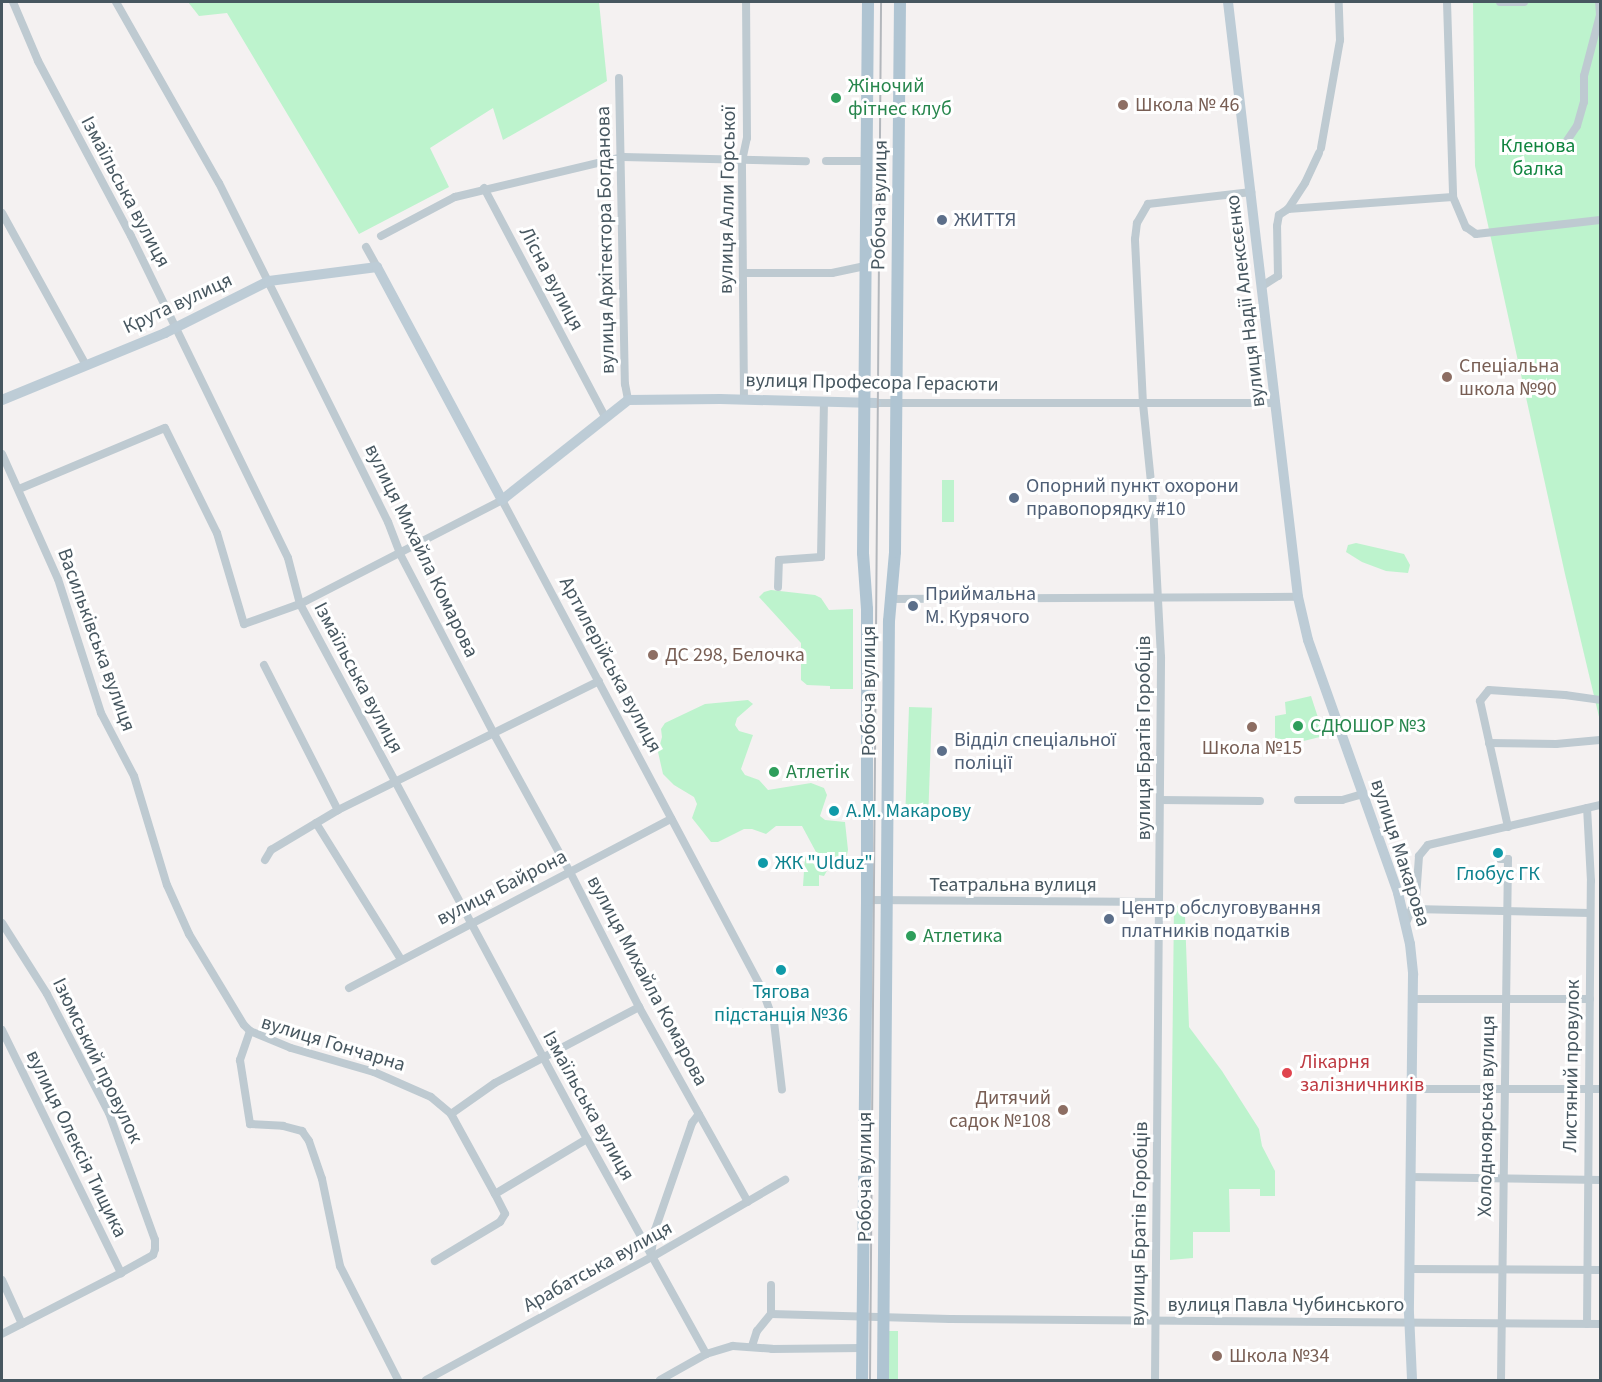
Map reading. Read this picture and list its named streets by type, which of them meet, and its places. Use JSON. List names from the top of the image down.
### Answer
{
  "streets": {
    "main road": ["Робоча вулиця"],
    "street": [
      "Ізмаїльська вулиця",
      "вулиця Алли Горської",
      "вулиця Архітектора Богданова",
      "Лісна вулиця",
      "вулиця Надії Алексєєнко",
      "Крута вулиця",
      "вулиця Професора Герасюти",
      "вулиця Михайла Комарова",
      "Васильківська вулиця",
      "Артилерійська вулиця",
      "вулиця Братів Горобців",
      "вулиця Макарова",
      "Театральна вулиця",
      "вулиця Байрона",
      "вулиця Гончарна",
      "Ізюмський провулок",
      "Листяний провулок",
      "Холодноярська вулиця",
      "вулиця Олексія Тищика",
      "Арабатська вулиця",
      "вулиця Павла Чубинського"
    ]
  },
  "crossings": [
    ["Ізмаїльська вулиця", "Крута вулиця"],
    ["Ізмаїльська вулиця", "вулиця Михайла Комарова"],
    ["Ізмаїльська вулиця", "вулиця Байрона"],
    ["Ізмаїльська вулиця", "Арабатська вулиця"],
    ["вулиця Алли Горської", "вулиця Професора Герасюти"],
    ["Робоча вулиця", "вулиця Професора Герасюти"],
    ["Робоча вулиця", "Театральна вулиця"],
    ["Робоча вулиця", "вулиця Павла Чубинського"],
    ["вулиця Архітектора Богданова", "вулиця Професора Герасюти"],
    ["вулиця Надії Алексєєнко", "вулиця Професора Герасюти"],
    ["вулиця Надії Алексєєнко", "вулиця Братів Горобців"],
    ["вулиця Надії Алексєєнко", "вулиця Макарова"],
    ["Крута вулиця", "вулиця Михайла Комарова"],
    ["Крута вулиця", "Артилерійська вулиця"],
    ["вулиця Професора Герасюти", "вулиця Братів Горобців"],
    ["вулиця Михайла Комарова", "вулиця Байрона"],
    ["вулиця Михайла Комарова", "Арабатська вулиця"],
    ["Васильківська вулиця", "вулиця Гончарна"],
    ["Артилерійська вулиця", "вулиця Байрона"],
    ["вулиця Братів Горобців", "Театральна вулиця"],
    ["вулиця Братів Горобців", "вулиця Павла Чубинського"],
    ["вулиця Макарова", "вулиця Павла Чубинського"],
    ["Ізюмський провулок", "вулиця Олексія Тищика"],
    ["Листяний провулок", "вулиця Павла Чубинського"],
    ["Холодноярська вулиця", "вулиця Павла Чубинського"]
  ],
  "parks": ["Кленова балка"],
  "places": [
    "Жіночий фітнес клуб",
    "Школа № 46",
    "ЖИТТЯ",
    "Спеціальна школа №90",
    "Опорний пункт охорони правопорядку #10",
    "Приймальна М. Курячого",
    "ДС 298, Белочка",
    "СДЮШОР №3",
    "Школа №15",
    "Відділ спеціальної поліції",
    "Атлетік",
    "А.М. Макарову",
    "Глобус ГК",
    "ЖК \"Ulduz\"",
    "Центр обслуговування платників податків",
    "Атлетика",
    "Тягова пiдстанцiя №36",
    "Лікарня залізничників",
    "Дитячий садок №108",
    "Школа №34"
  ]
}
